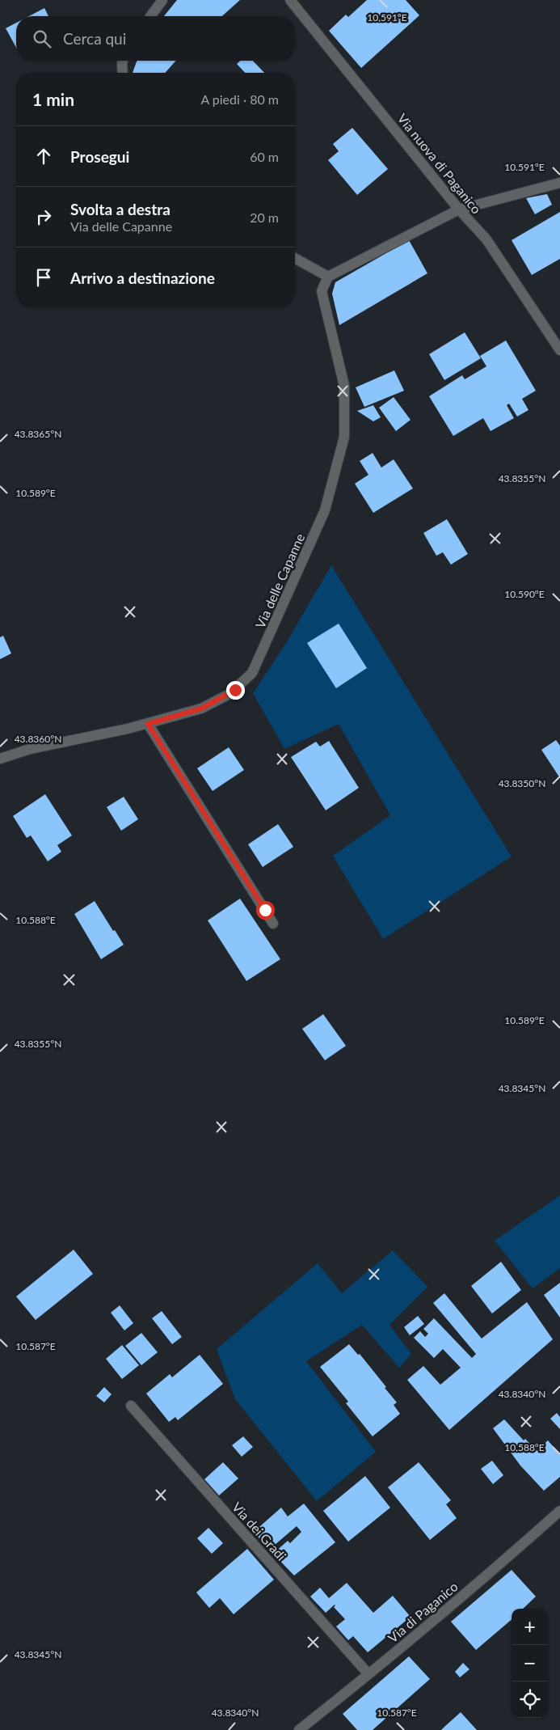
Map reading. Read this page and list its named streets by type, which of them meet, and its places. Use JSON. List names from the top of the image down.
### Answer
{
  "streets": {
    "street": [
      "Via nuova di Paganico",
      "Via delle Capanne",
      "Via dei Gradi",
      "Via di Paganico"
    ]
  },
  "crossings": [
    ["Via dei Gradi", "Via di Paganico"]
  ],
  "page": {
    "search": "Cerca qui",
    "heading": ["1 min", "A piedi · 80 m"],
    "list": [
      ["Prosegui", "60 m"],
      ["Svolta a destra", "Via delle Capanne", "20 m"],
      "Arrivo a destinazione"
    ],
    "map_buttons": ["+", "−"]
  },
  "coordinates": [
    "10.591°E",
    "43.8365°N",
    "43.8355°N",
    "10.589°E",
    "10.590°E",
    "43.8360°N",
    "43.8350°N",
    "10.588°E",
    "43.8345°N",
    "10.587°E",
    "43.8340°N"
  ]
}
